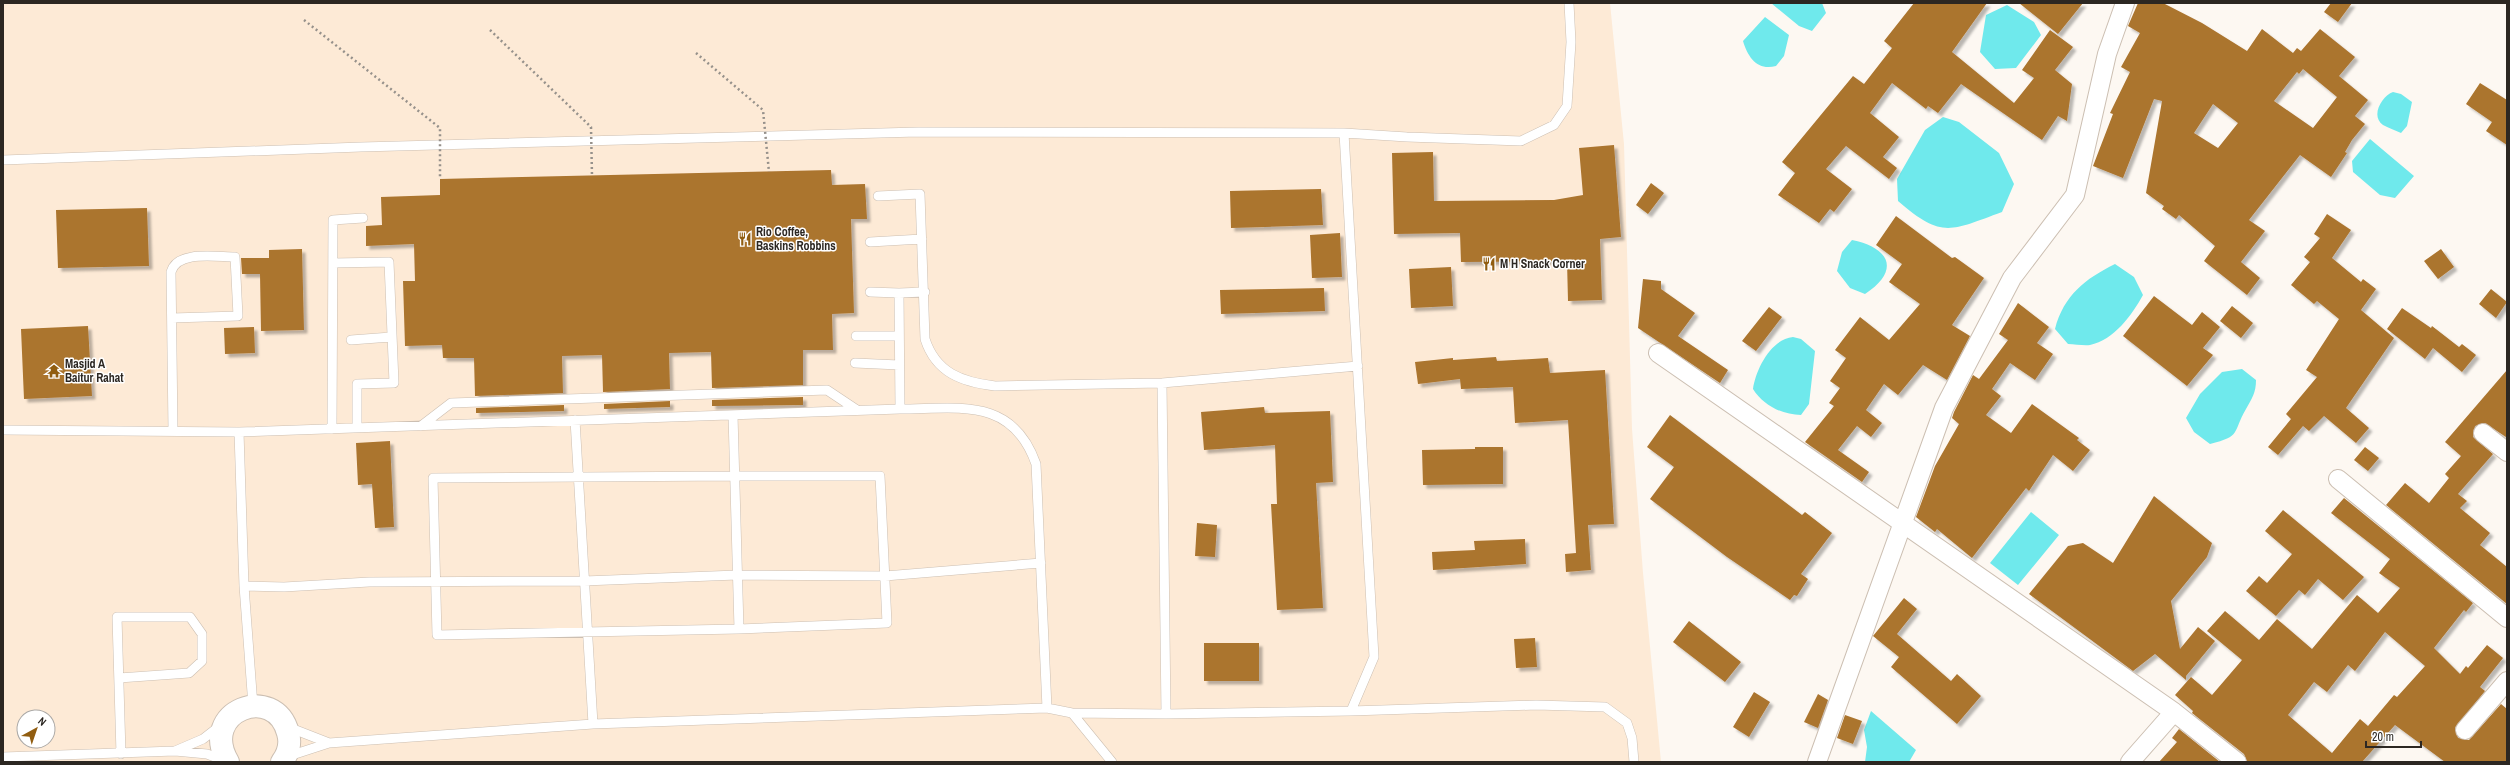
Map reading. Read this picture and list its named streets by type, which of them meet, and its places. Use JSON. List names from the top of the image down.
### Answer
{
  "places": {
    "restaurant": ["Rio Coffee, Baskins Robbins", "M H Snack Corner"],
    "temple": ["Masjid A Baitur Rahat"]
  },
  "scale_bar": "20 m",
  "north": "top right"
}
